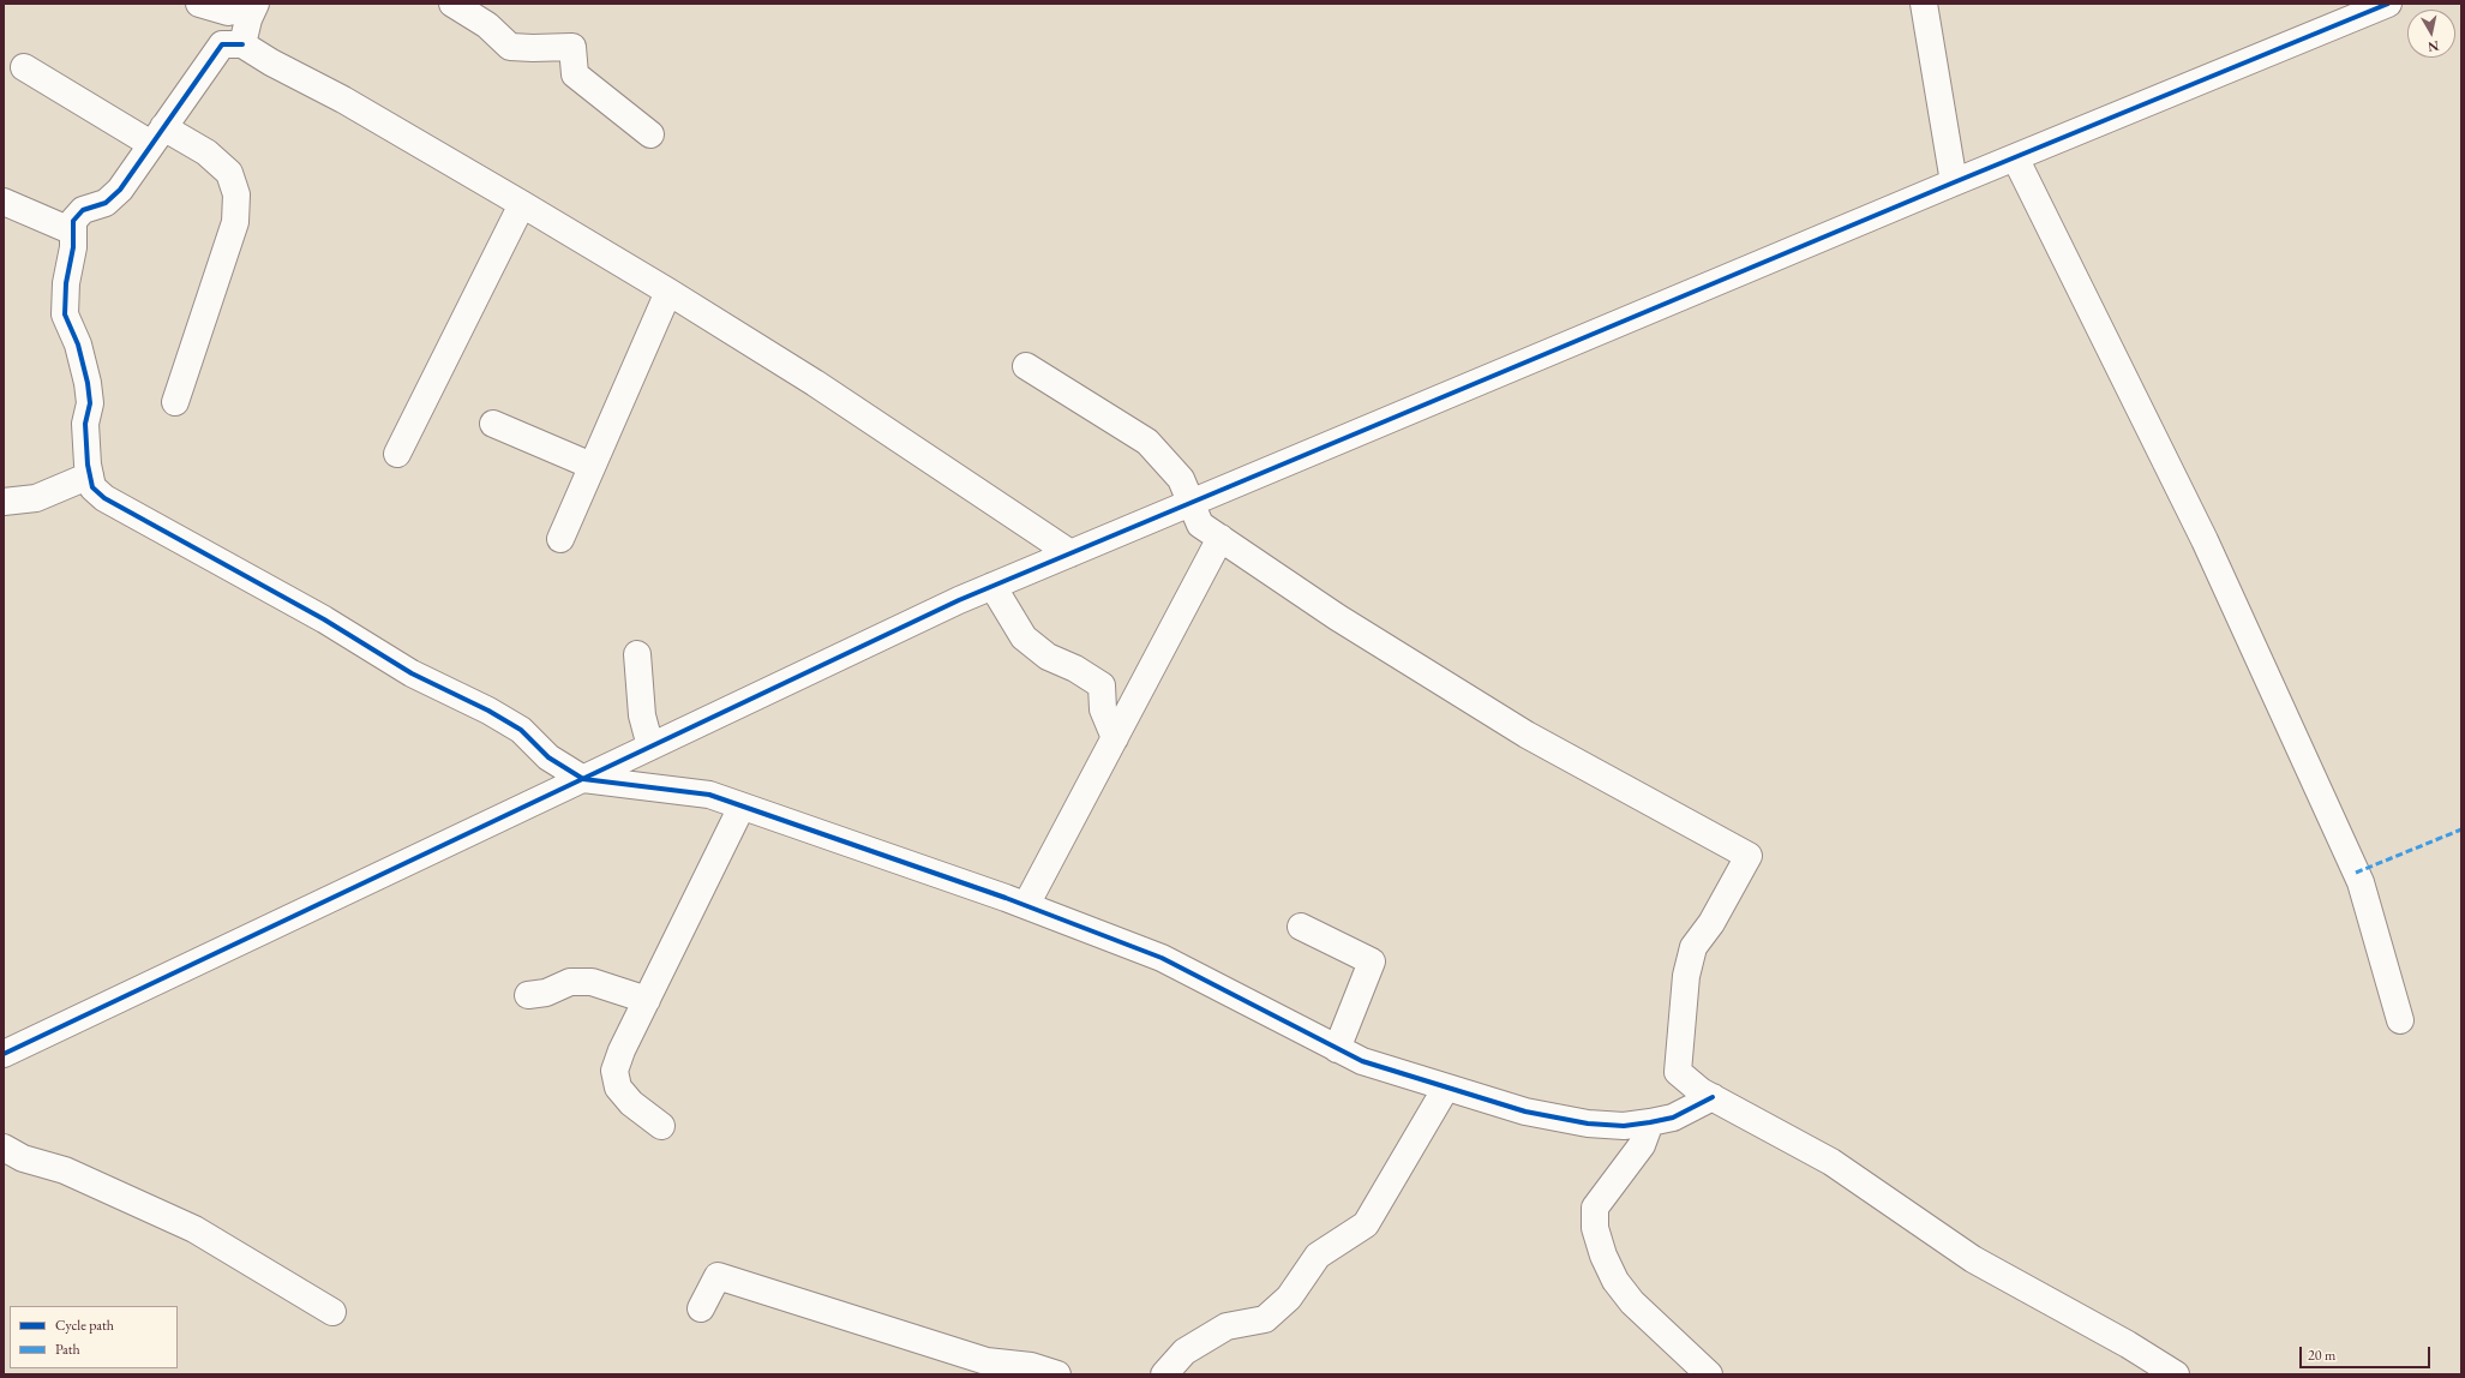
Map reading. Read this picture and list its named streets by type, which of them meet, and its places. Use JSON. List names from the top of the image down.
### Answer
{
  "legend": ["Cycle path", "Path"],
  "scale_bar": "20 m",
  "north": "bottom"
}
